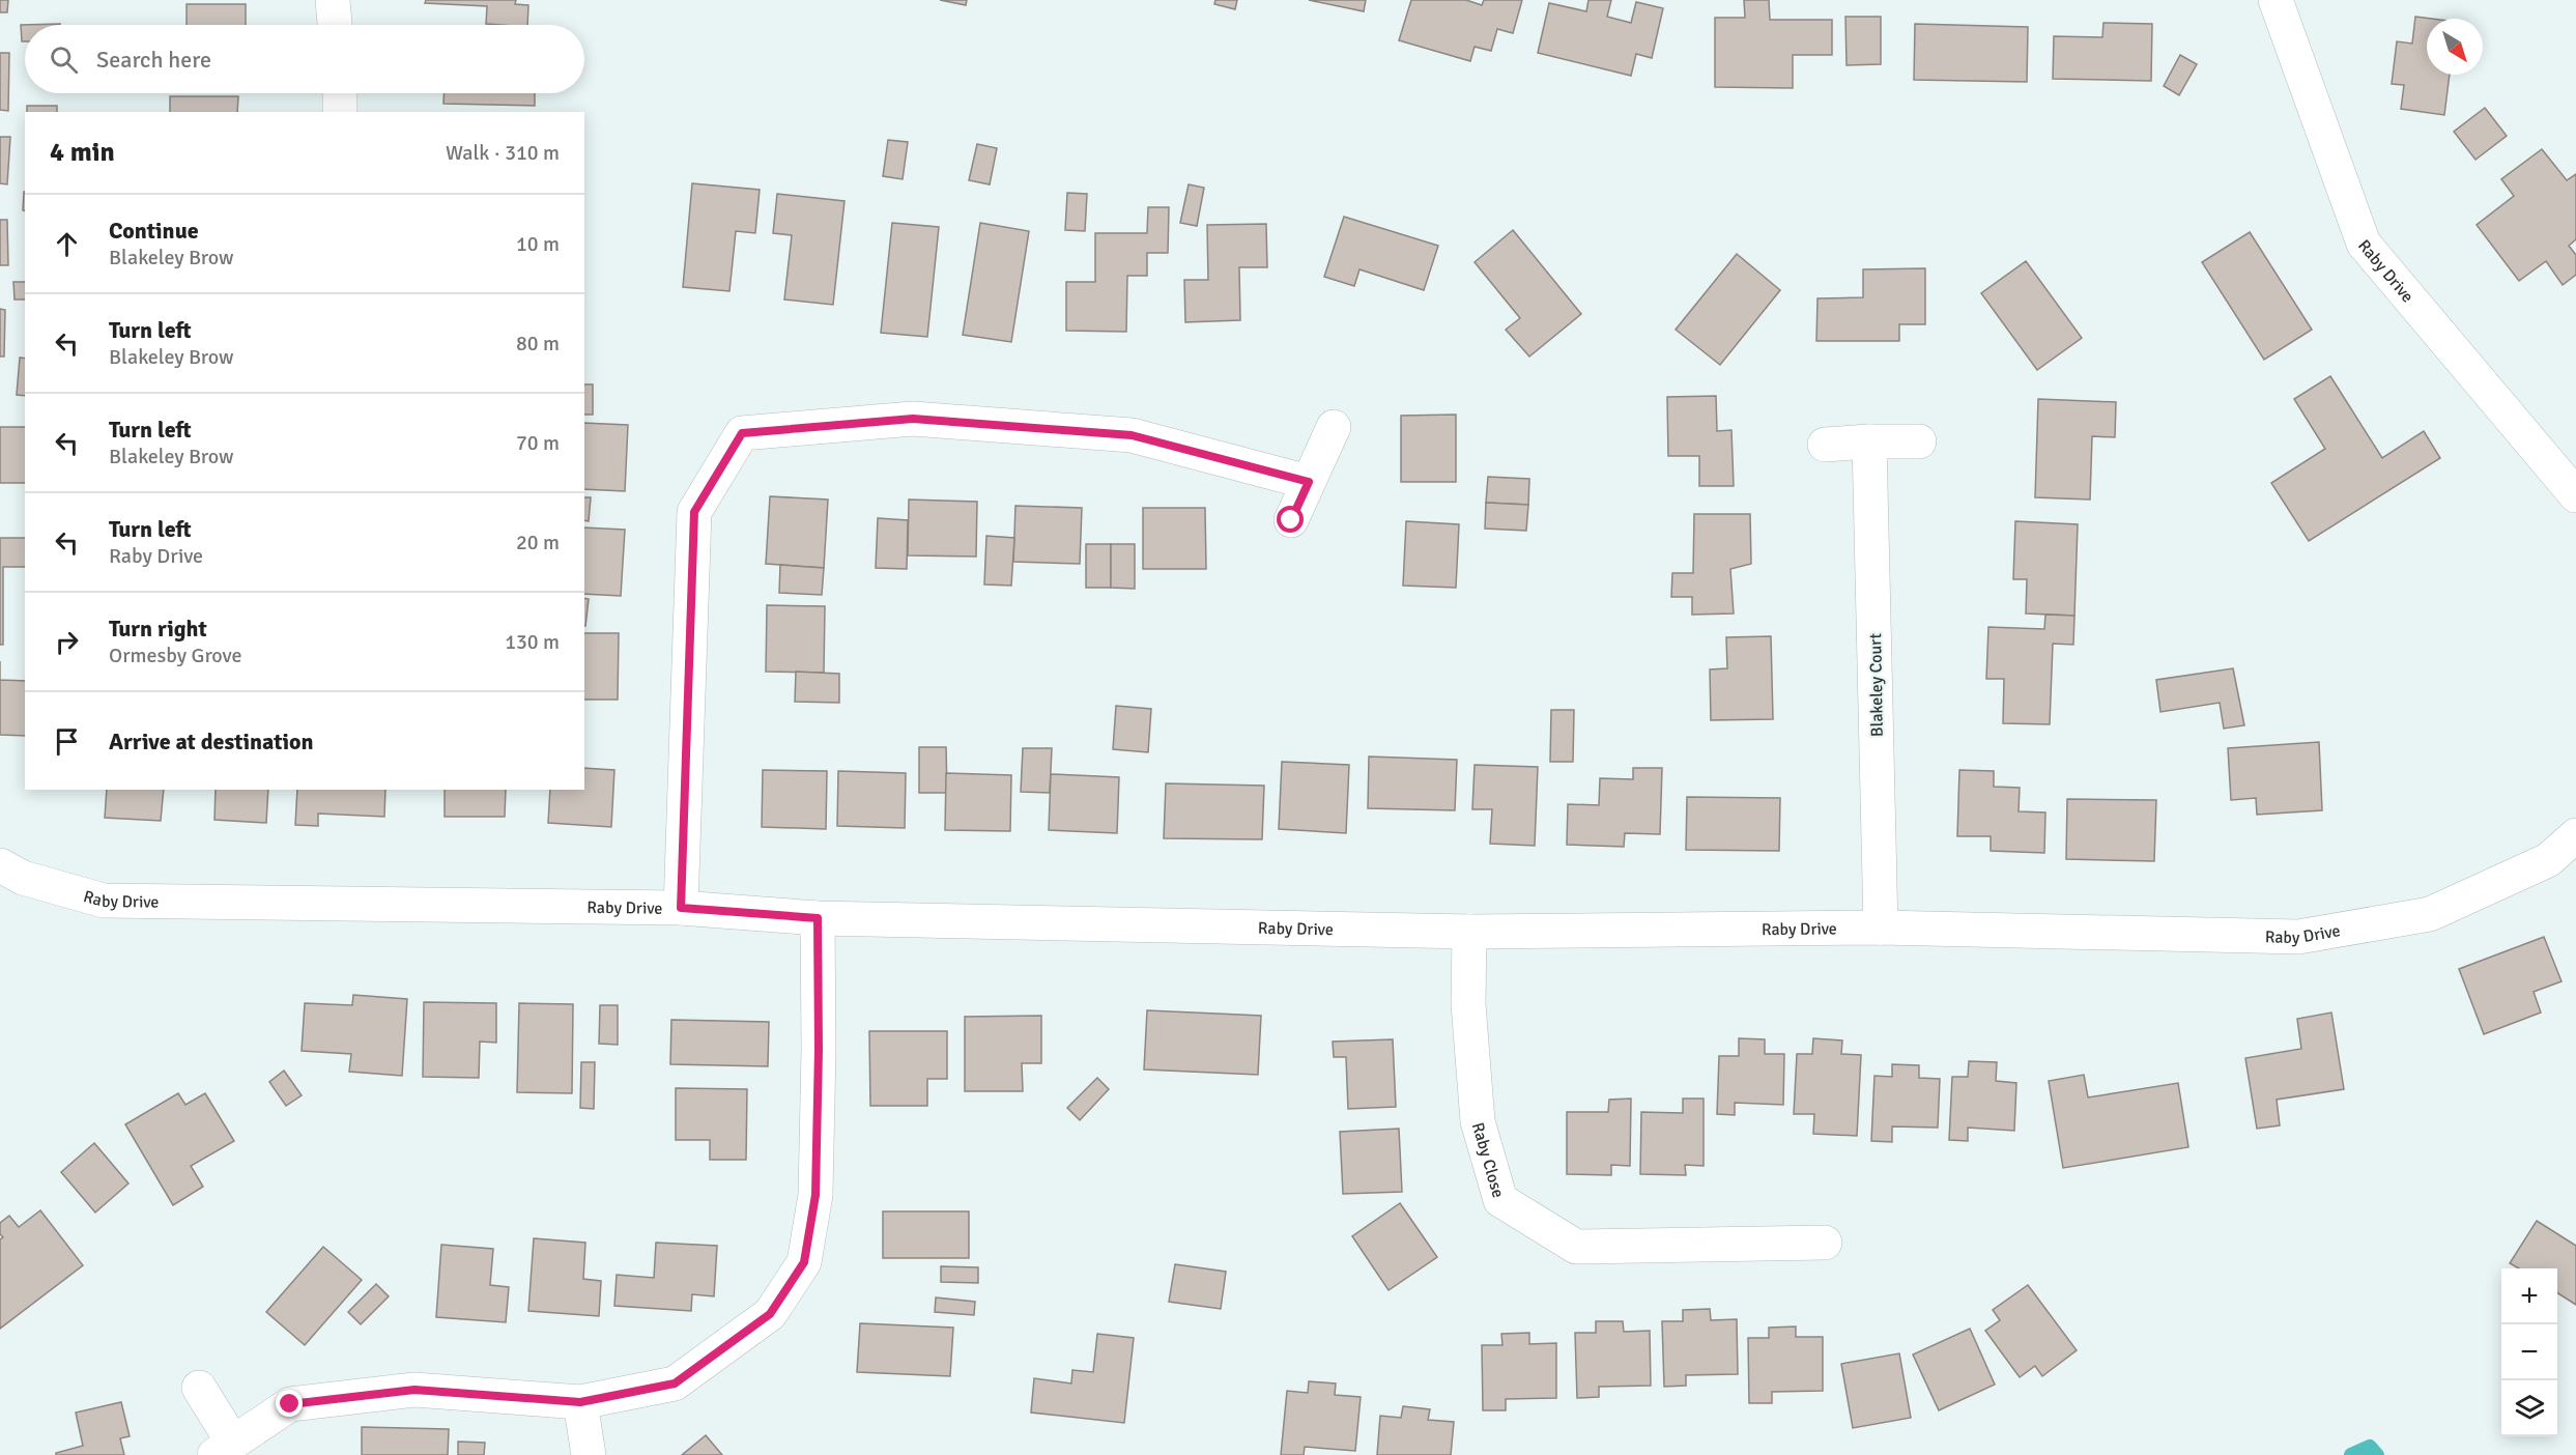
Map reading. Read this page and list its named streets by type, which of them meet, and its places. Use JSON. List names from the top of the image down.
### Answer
{
  "streets": {
    "street": ["Raby Drive", "Blakeley Court", "Raby Close"]
  },
  "crossings": [
    ["Raby Drive", "Blakeley Court"],
    ["Raby Drive", "Raby Close"]
  ],
  "north": "bottom right",
  "page": {
    "search": "Search here",
    "heading": ["4 min", "Walk · 310 m"],
    "list": [
      ["Continue", "Blakeley Brow", "10 m"],
      ["Turn left", "Blakeley Brow", "80 m"],
      ["Turn left", "Blakeley Brow", "70 m"],
      ["Turn left", "Raby Drive", "20 m"],
      ["Turn right", "Ormesby Grove", "130 m"],
      "Arrive at destination"
    ],
    "map_buttons": ["+", "−"]
  }
}
